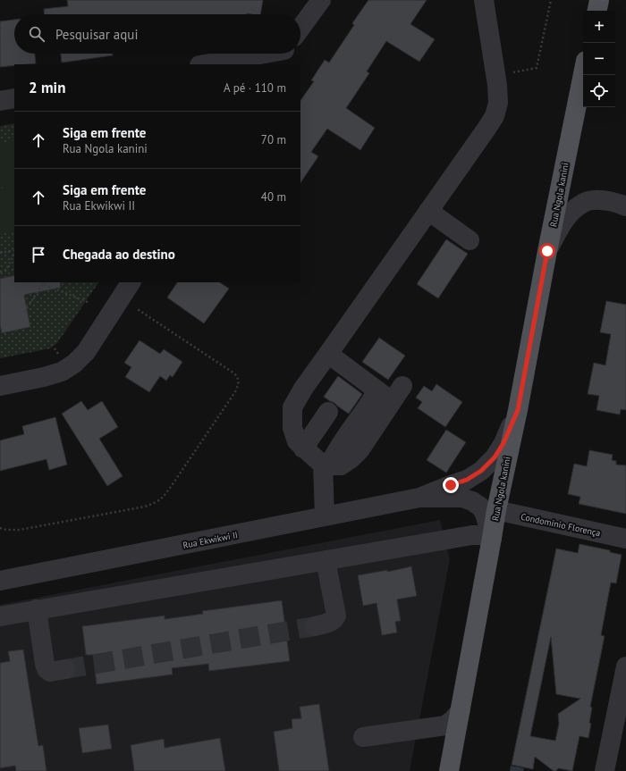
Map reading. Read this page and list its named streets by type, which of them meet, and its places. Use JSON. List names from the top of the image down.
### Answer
{
  "streets": {
    "main road": ["Rua Ngola kanini"],
    "street": ["Condomínio Florença", "Rua Ekwikwi II"]
  },
  "crossings": [
    ["Rua Ngola kanini", "Condomínio Florença"],
    ["Rua Ngola kanini", "Rua Ekwikwi II"]
  ],
  "page": {
    "map_buttons": ["+", "−"],
    "search": "Pesquisar aqui",
    "heading": ["2 min", "A pé · 110 m"],
    "list": [
      ["Siga em frente", "Rua Ngola kanini", "70 m"],
      ["Siga em frente", "Rua Ekwikwi II", "40 m"],
      "Chegada ao destino"
    ]
  }
}
